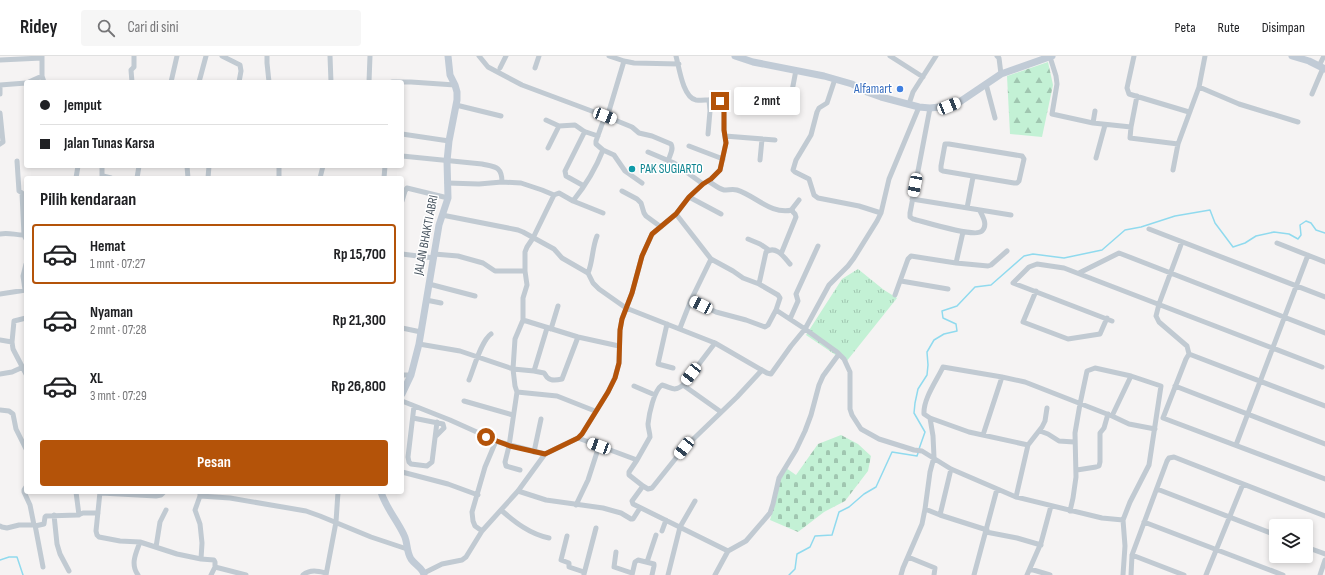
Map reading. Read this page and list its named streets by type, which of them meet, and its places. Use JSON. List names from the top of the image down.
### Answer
{
  "streets": {
    "street": ["JALAN BHAKTI ABRI"]
  },
  "places": ["Alfamart", "PAK SUGIARTO"],
  "page": {
    "header": "Ridey",
    "search": "Cari di sini",
    "nav": ["Peta", "Rute", "Disimpan"],
    "banner": ["Jemput", "Jalan Tunas Karsa"],
    "bubble": "2 mnt",
    "heading": "Pilih kendaraan",
    "list": [
      {
        "name": "Hemat",
        "note": "1 mnt · 07:27",
        "value": "Rp 15,700"
      },
      {
        "name": "Nyaman",
        "note": "2 mnt · 07:28",
        "value": "Rp 21,300"
      },
      {
        "name": "XL",
        "note": "3 mnt · 07:29",
        "value": "Rp 26,800"
      }
    ],
    "buttons": "Pesan"
  }
}
